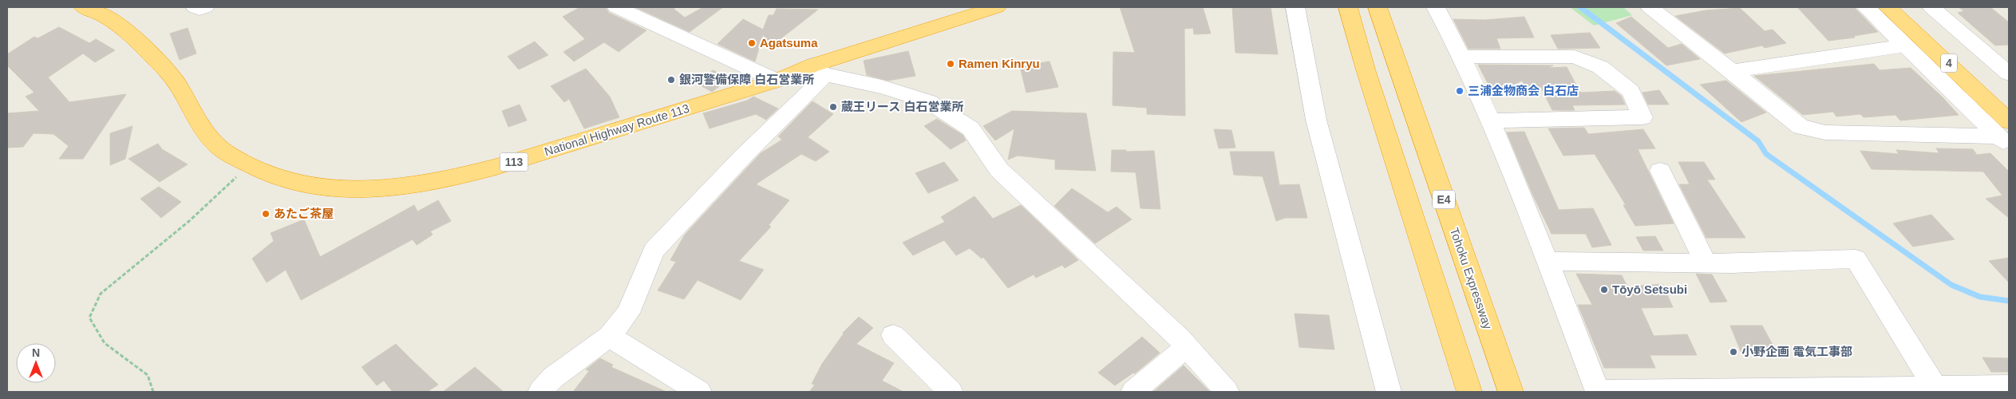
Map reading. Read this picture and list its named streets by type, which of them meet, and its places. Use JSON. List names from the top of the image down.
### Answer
{
  "streets": {
    "highway": [
      "4",
      "National Highway Route 113",
      "113",
      "E4",
      "Tohoku Expressway"
    ]
  },
  "places": [
    "Agatsuma",
    "Ramen Kinryu",
    "銀河警備保障 白石営業所",
    "三浦金物商会 白石店",
    "蔵王リース 白石営業所",
    "あたご茶屋",
    "Tōyō Setsubi",
    "小野企画 電気工事部"
  ],
  "north": "top"
}
